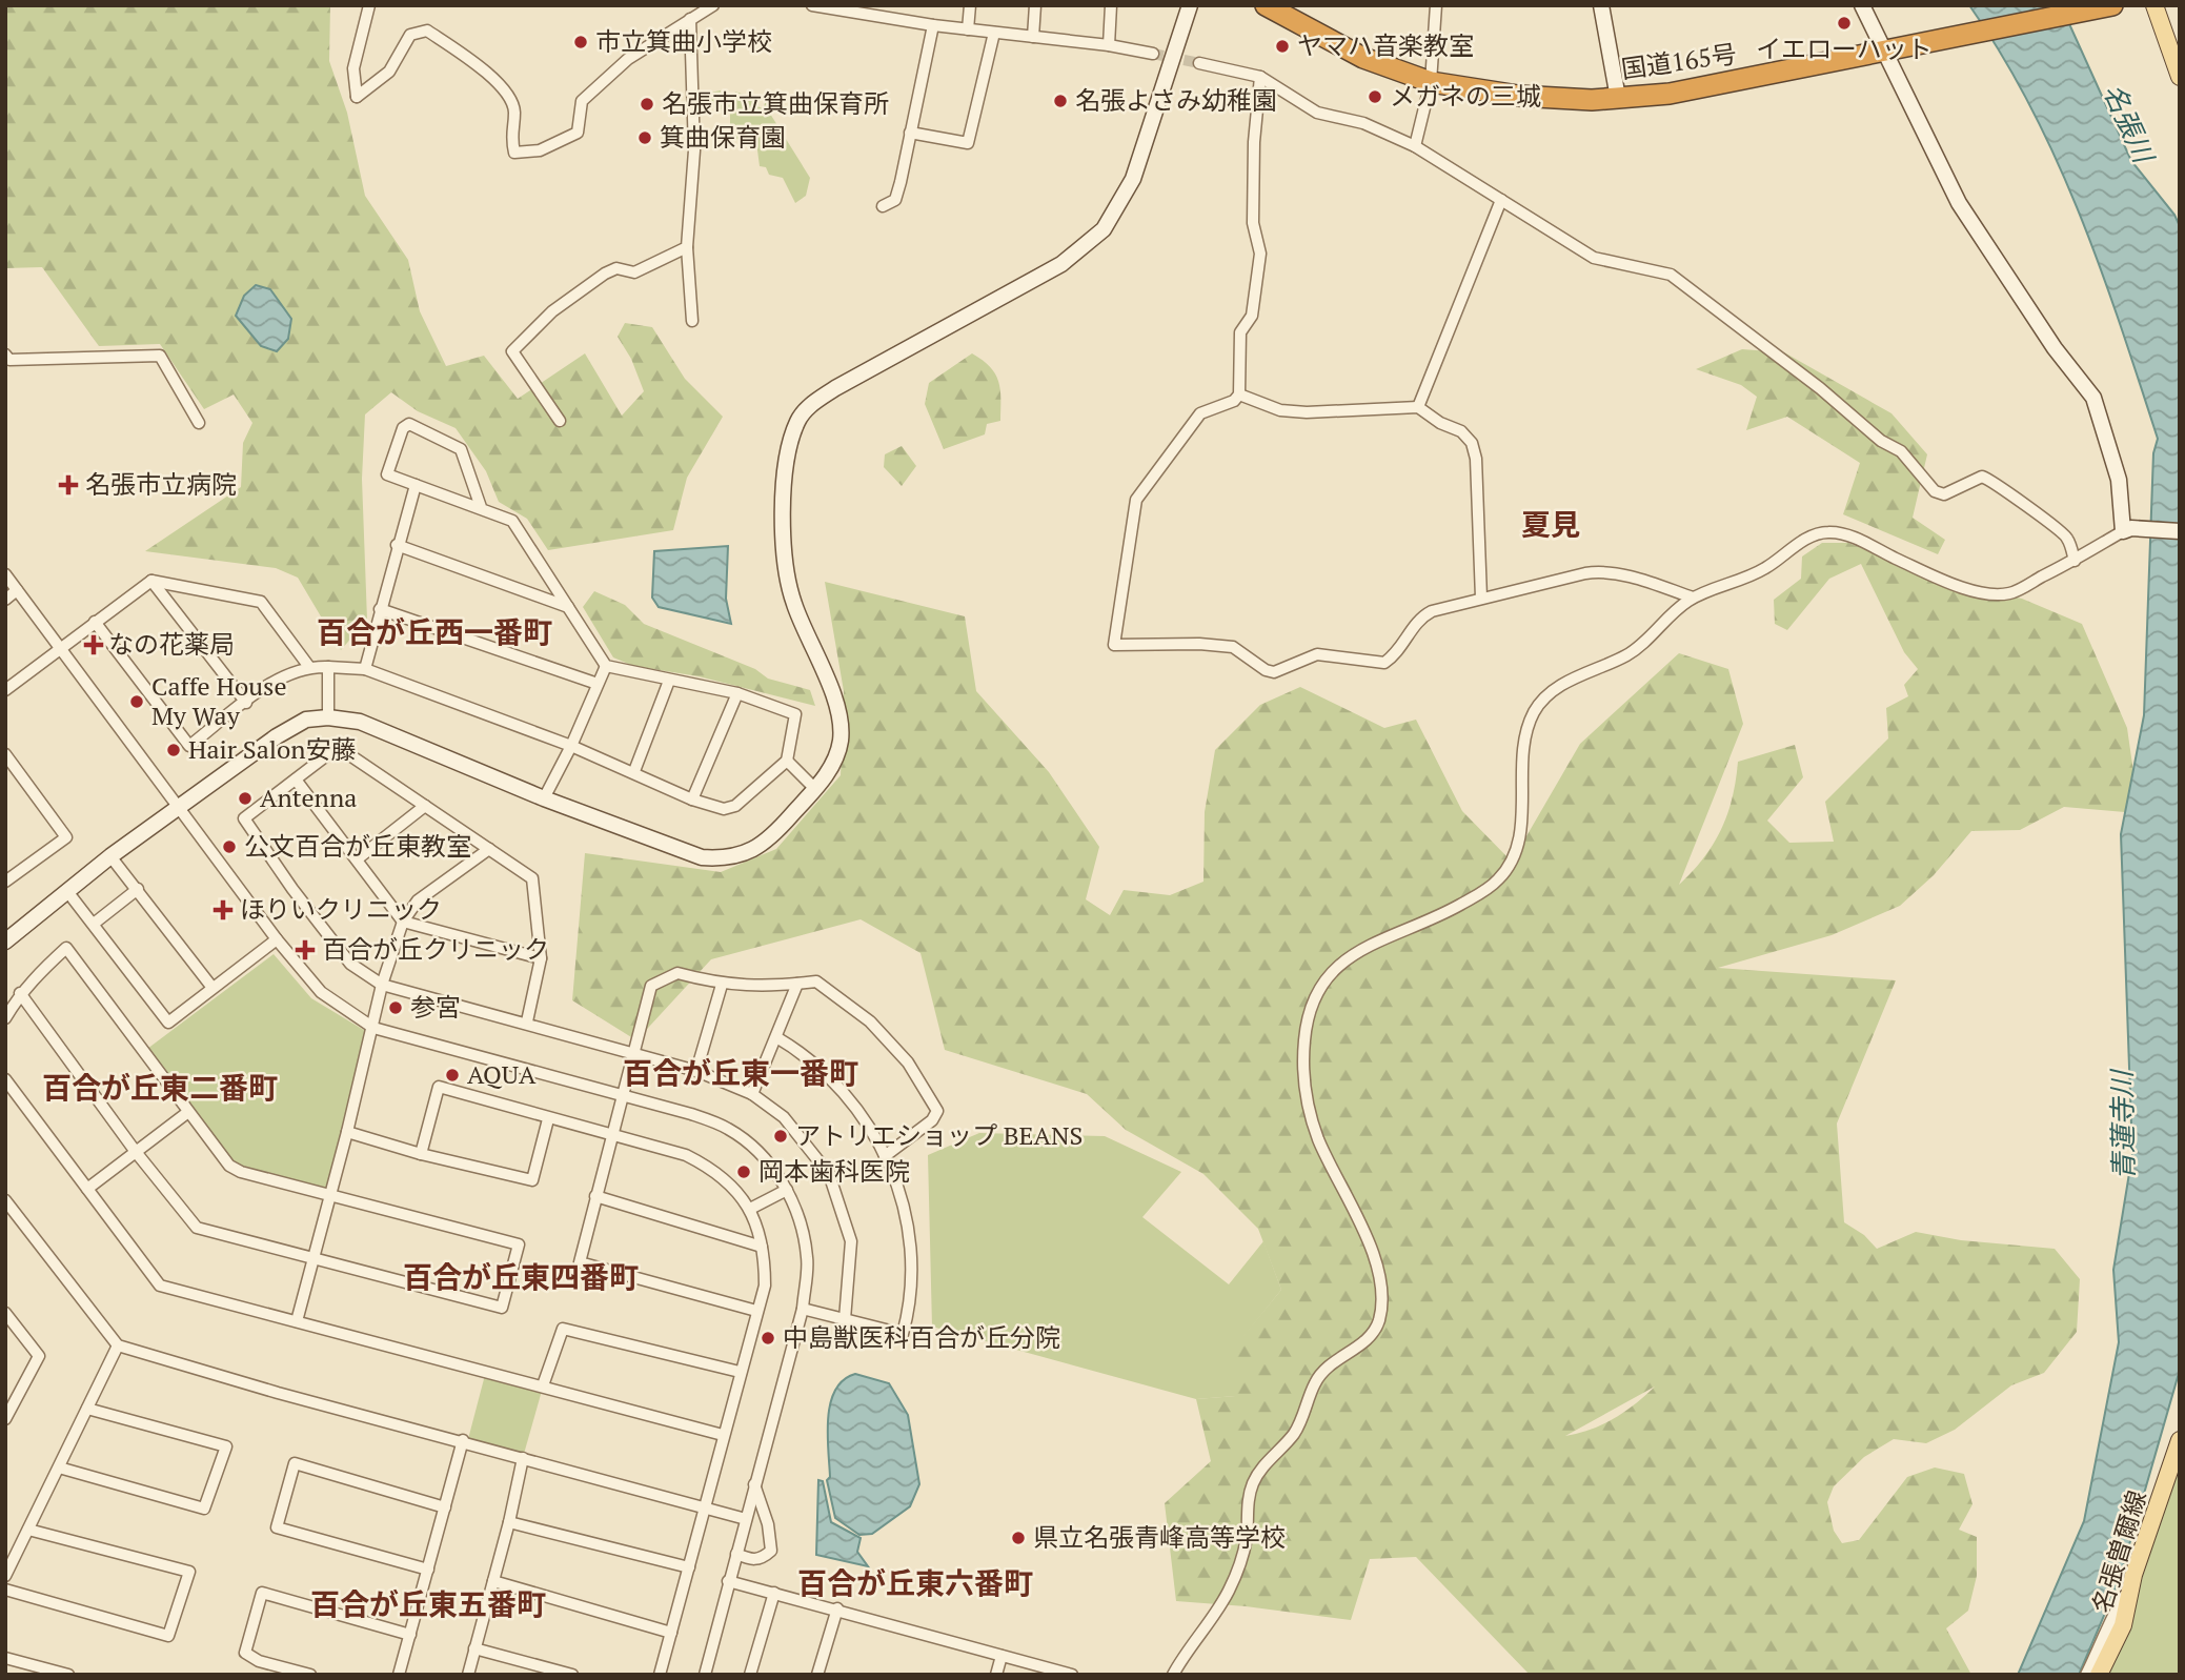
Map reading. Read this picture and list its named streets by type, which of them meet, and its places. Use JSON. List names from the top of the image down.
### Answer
{
  "streets": {
    "highway": ["国道165号"],
    "main road": ["名張曽爾線"]
  },
  "districts": [
    "夏見",
    "百合が丘西一番町",
    "百合が丘東一番町",
    "百合が丘東二番町",
    "百合が丘東四番町",
    "百合が丘東六番町",
    "百合が丘東五番町"
  ],
  "water": ["名張川", "青蓮寺川"],
  "places": {
    "other": [
      "イエローハット",
      "市立箕曲小学校",
      "ヤマハ音楽教室",
      "メガネの三城",
      "名張よさみ幼稚園",
      "名張市立箕曲保育所",
      "箕曲保育園",
      "Caffe House My Way",
      "Hair Salon安藤",
      "Antenna",
      "公文百合が丘東教室",
      "参宮",
      "AQUA",
      "アトリエショップ BEANS",
      "岡本歯科医院",
      "中島獣医科百合が丘分院",
      "県立名張青峰高等学校"
    ],
    "health": [
      "名張市立病院",
      "なの花薬局",
      "ほりいクリニック",
      "百合が丘クリニック"
    ]
  }
}
